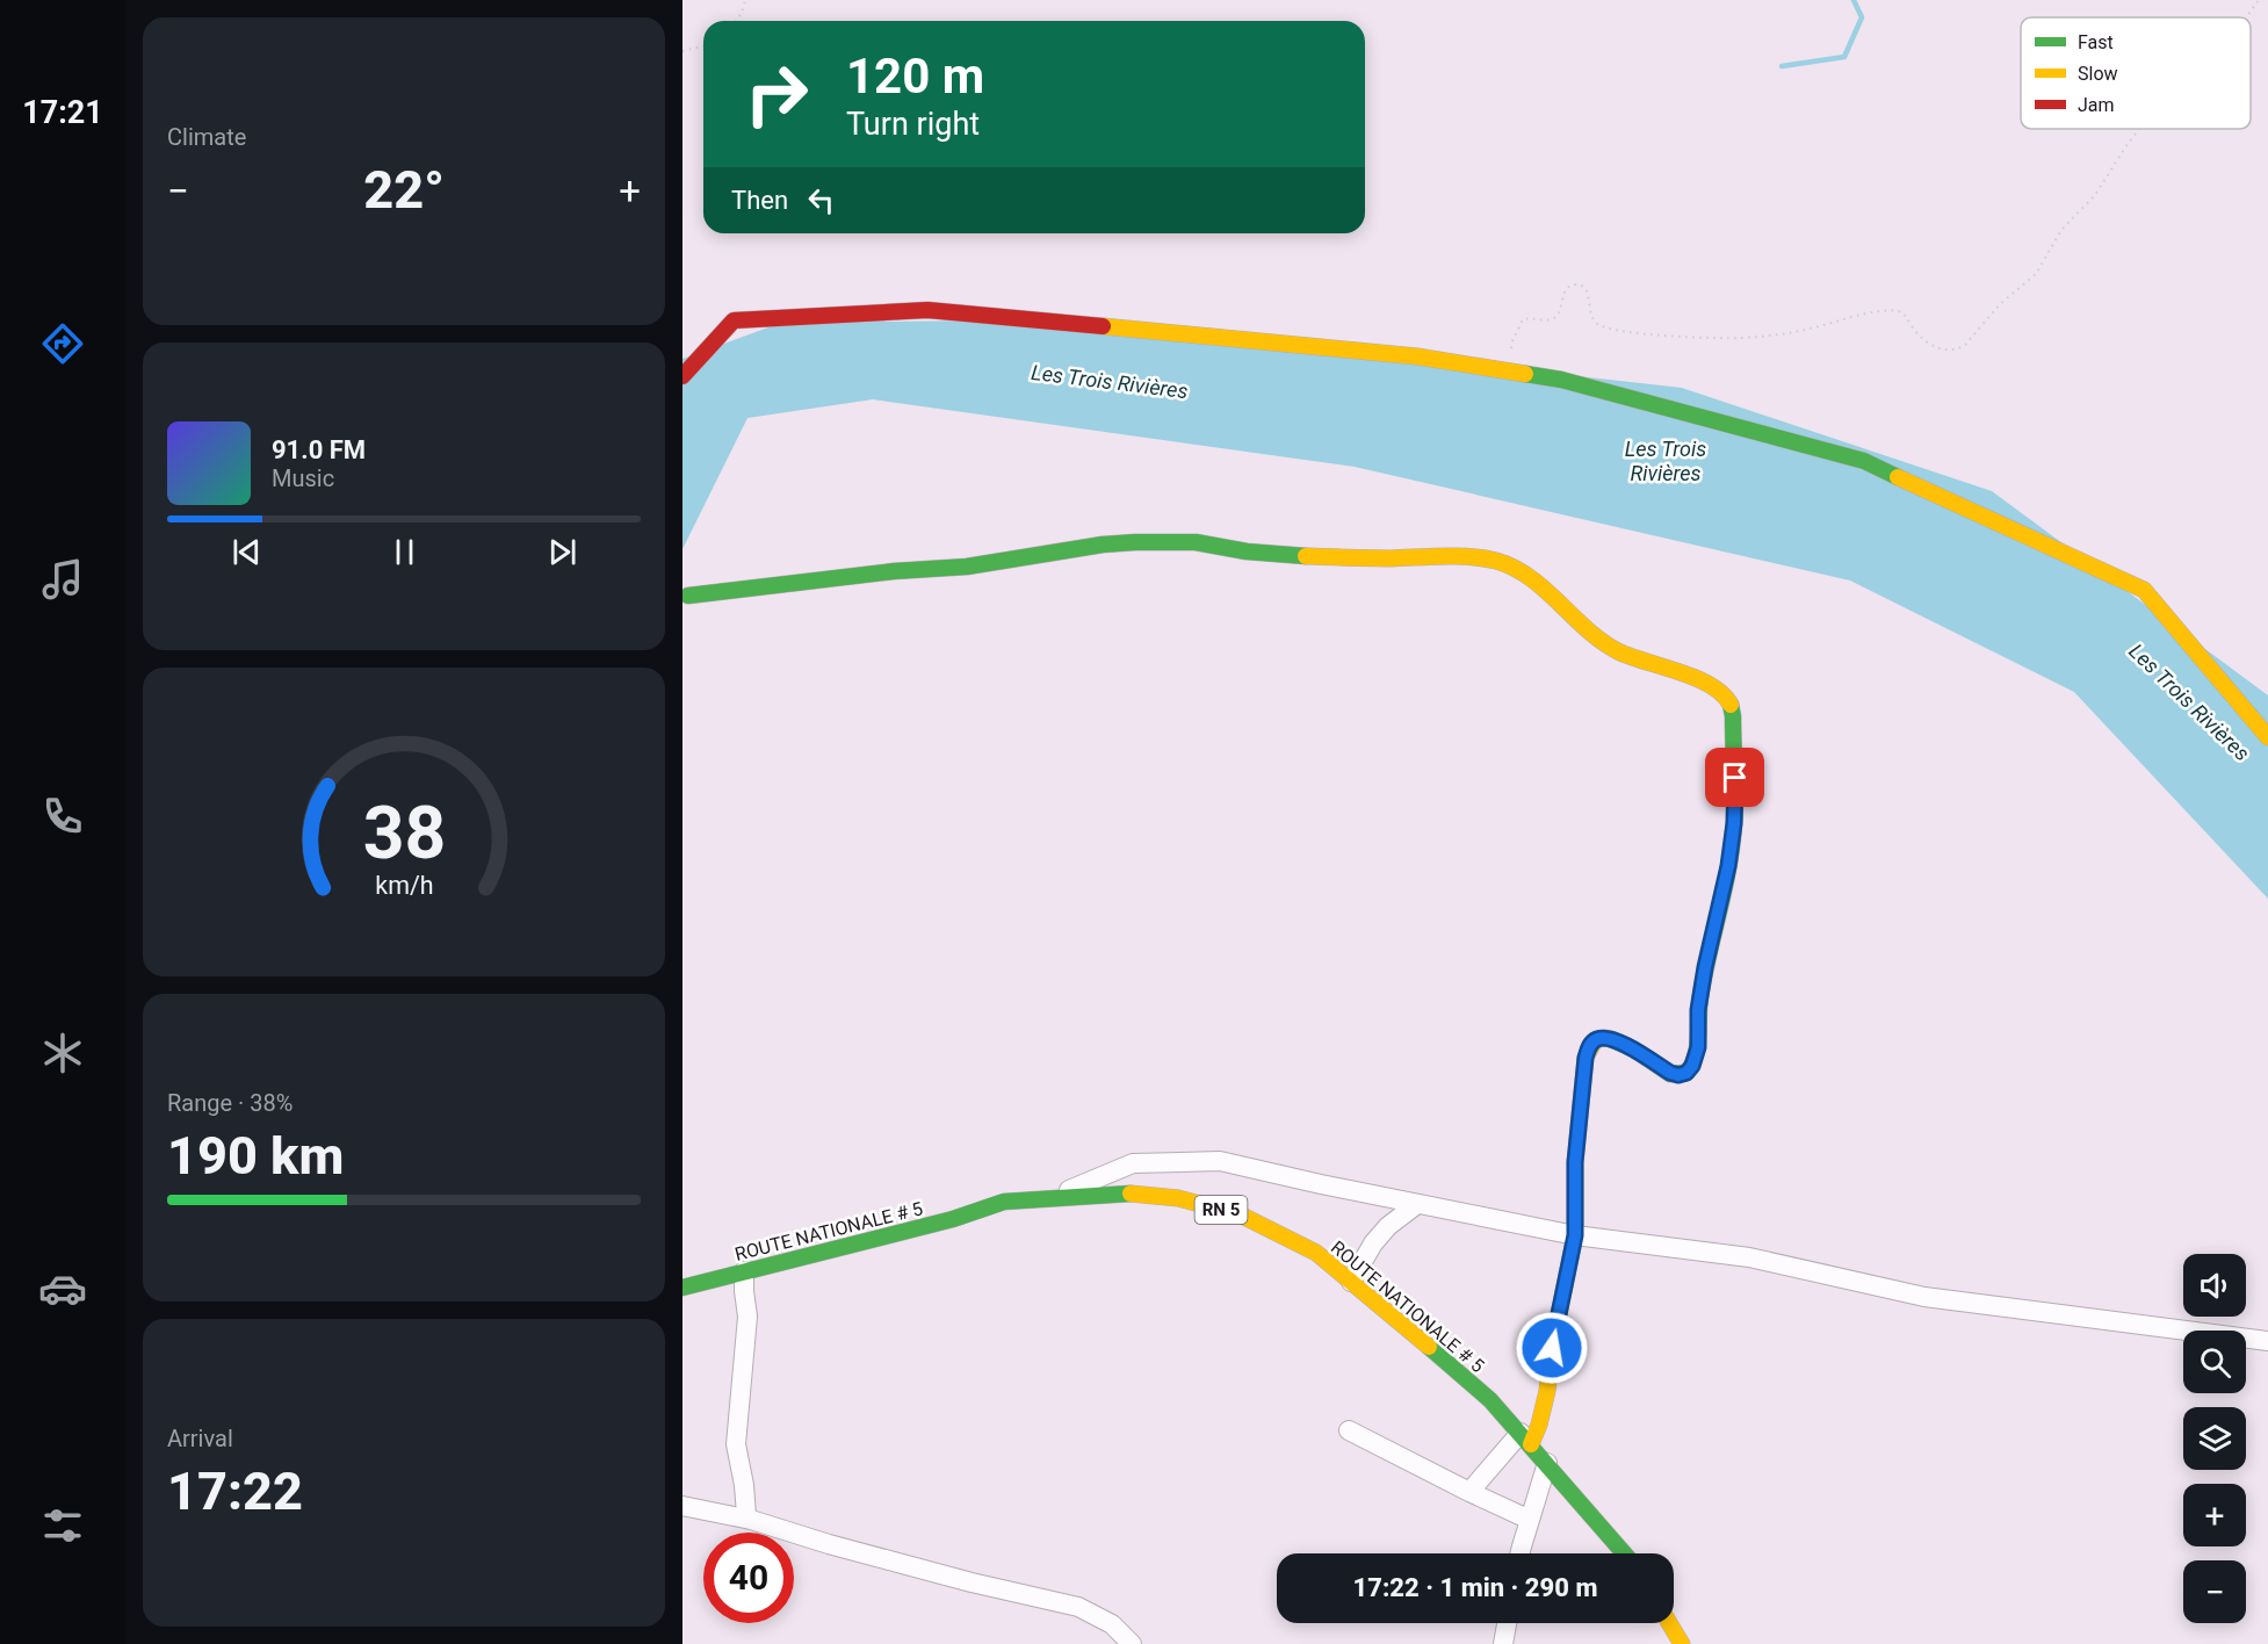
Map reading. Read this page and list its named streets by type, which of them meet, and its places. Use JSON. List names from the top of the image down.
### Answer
{
  "streets": {
    "street": ["RN 5", "ROUTE NATIONALE # 5"]
  },
  "water": ["Les Trois Rivières"],
  "legend": ["Fast", "Slow", "Jam"],
  "page": {
    "tabs": "17:21",
    "tile": [
      "Climate",
      ["Range · 38%", "190 km"],
      ["Arrival", "17:22"]
    ],
    "turn": ["120 m", "Turn right"],
    "heat": ["−", "22°", "+"],
    "then": "Then",
    "song": ["91.0 FM", "Music"],
    "map_buttons": ["+", "−"],
    "limit": "40",
    "trip": "17:22 · 1 min · 290 m",
    "gauge": ["38", "km/h"]
  }
}
